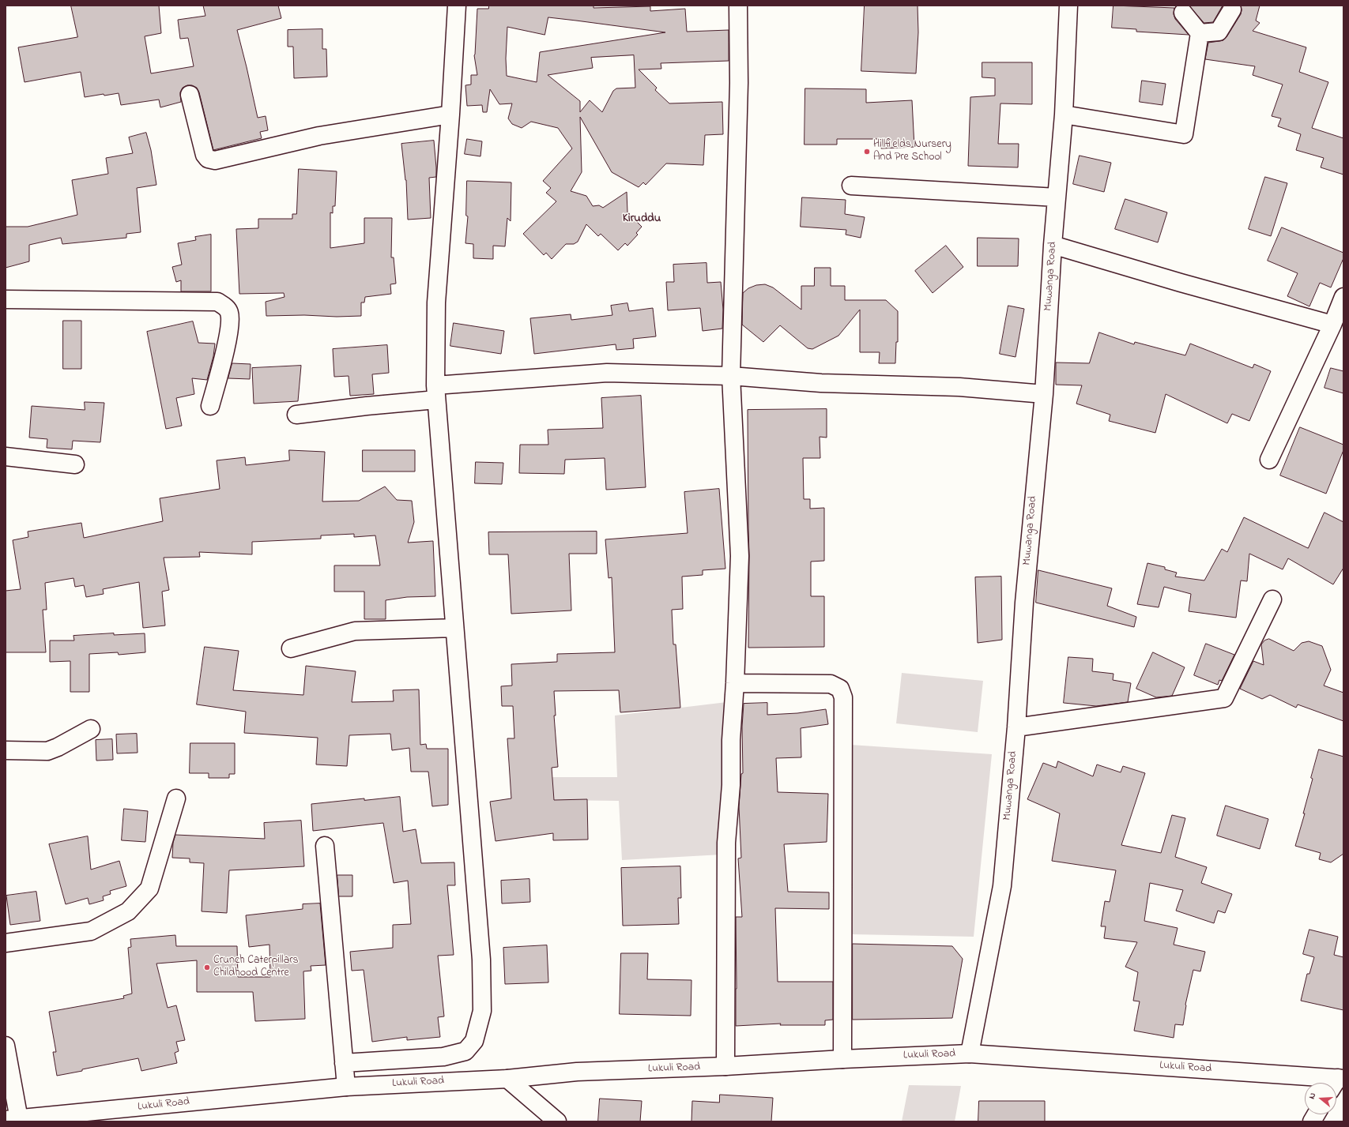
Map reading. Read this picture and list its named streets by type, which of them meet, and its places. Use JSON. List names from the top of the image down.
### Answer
{
  "streets": {
    "street": ["Muwanga Road", "Lukuli Road"]
  },
  "crossings": [
    ["Muwanga Road", "Lukuli Road"]
  ],
  "districts": ["Kiruddu"],
  "places": ["Hillfields Nursery And Pre School", "Crunch Caterpillars Childhood Centre"],
  "north": "left"
}
